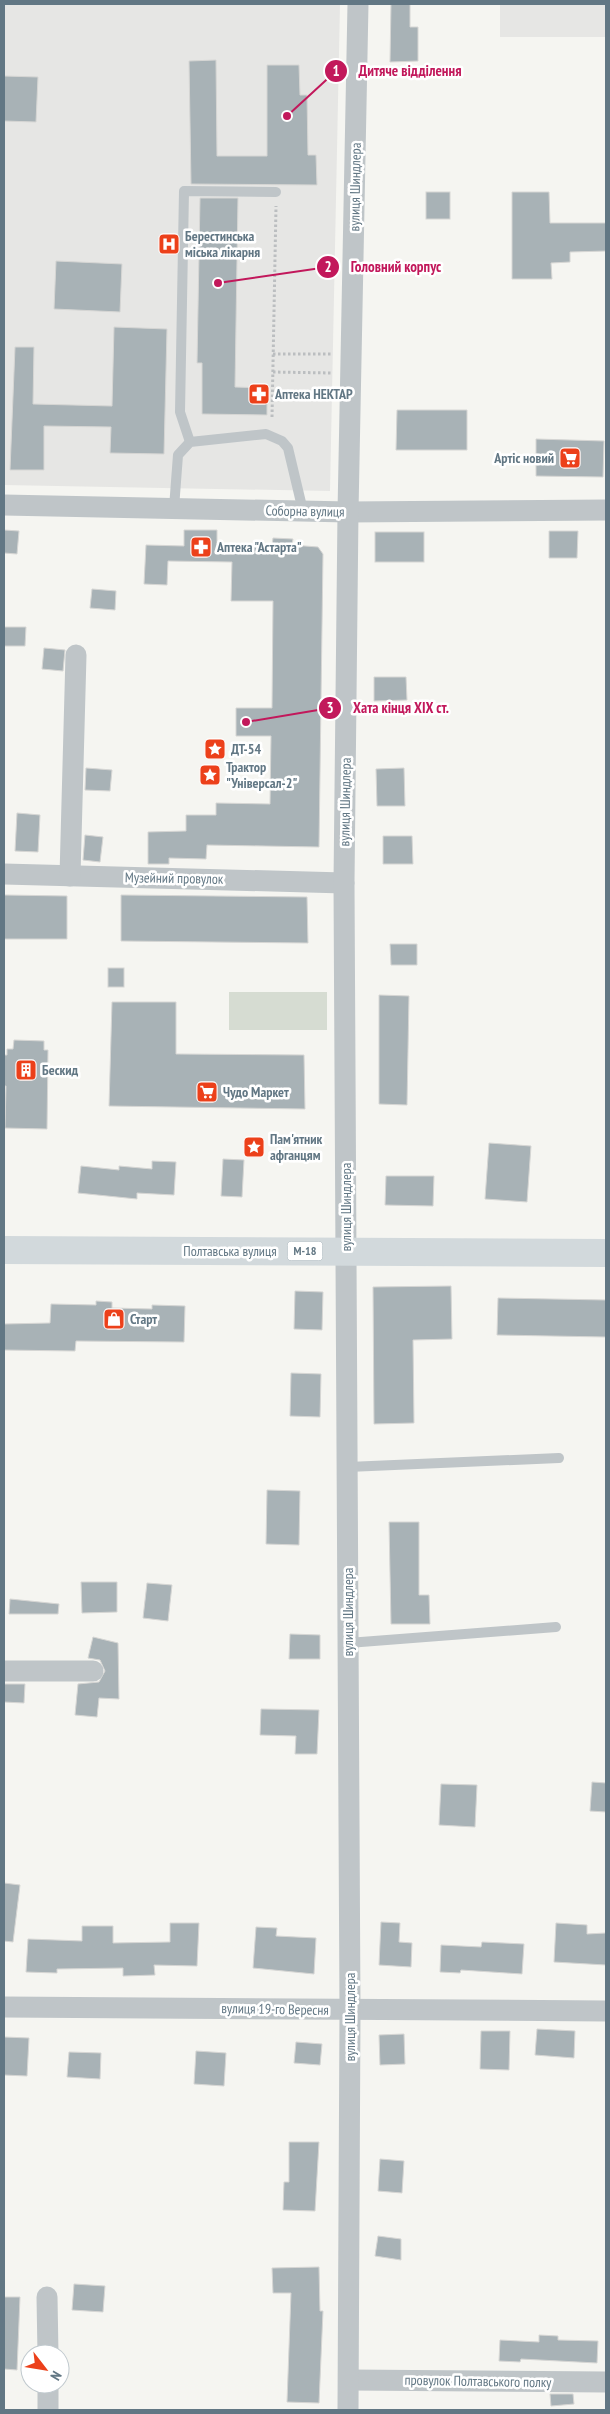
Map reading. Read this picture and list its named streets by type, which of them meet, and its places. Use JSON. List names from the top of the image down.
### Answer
{
  "streets": {
    "highway": ["Полтавська вулиця", "М-18"],
    "street": [
      "вулиця Шиндлера",
      "Соборна вулиця",
      "Музейний провулок",
      "вулиця 19-го Вересня",
      "провулок Полтавського полку"
    ]
  },
  "crossings": [
    ["вулиця Шиндлера", "Соборна вулиця"],
    ["вулиця Шиндлера", "Музейний провулок"],
    ["вулиця Шиндлера", "Полтавська вулиця"],
    ["вулиця Шиндлера", "вулиця 19-го Вересня"],
    ["вулиця Шиндлера", "провулок Полтавського полку"]
  ],
  "places": {
    "other": ["Дитяче відділення", "Головний корпус", "Хата кінця XIX ст."],
    "hospital": ["Берестинська міська лікарня"],
    "pharmacy": ["Аптека НЕКТАР", "Аптека \"Астарта\""],
    "supermarket": ["Артіс новий", "Чудо Маркет"],
    "place": ["ДТ-54", "Трактор \"Універсал-2\"", "Пам'ятник афганцям"],
    "building": ["Бескид"],
    "shop": ["Старт"]
  },
  "north": "bottom right"
}
